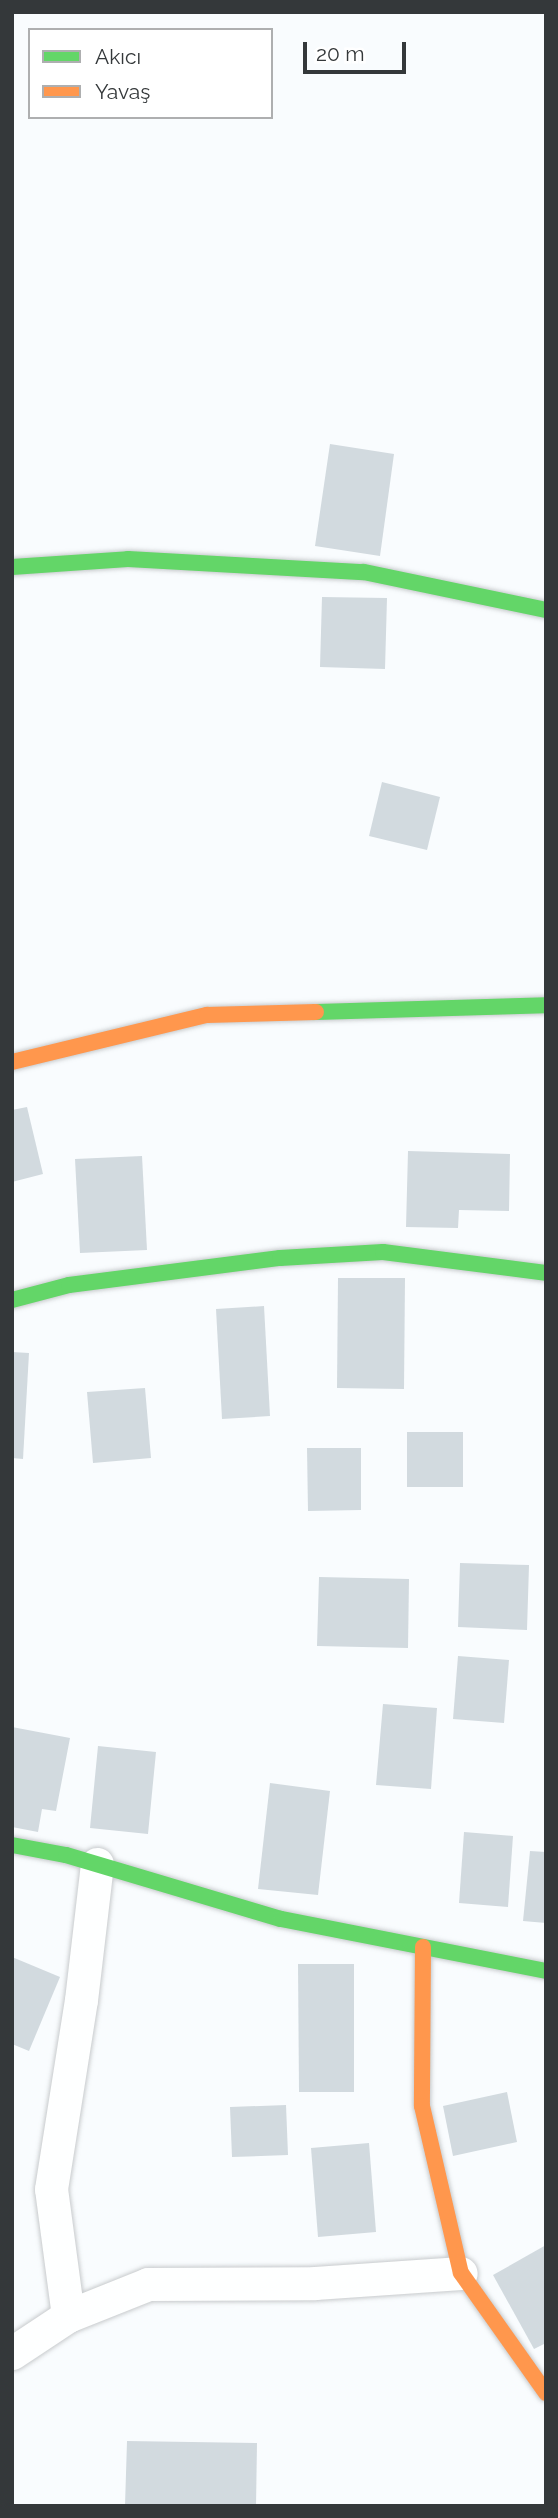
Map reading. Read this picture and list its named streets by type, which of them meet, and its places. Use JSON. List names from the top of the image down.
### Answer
{
  "legend": ["Akıcı", "Yavaş"],
  "scale_bar": "20 m"
}
